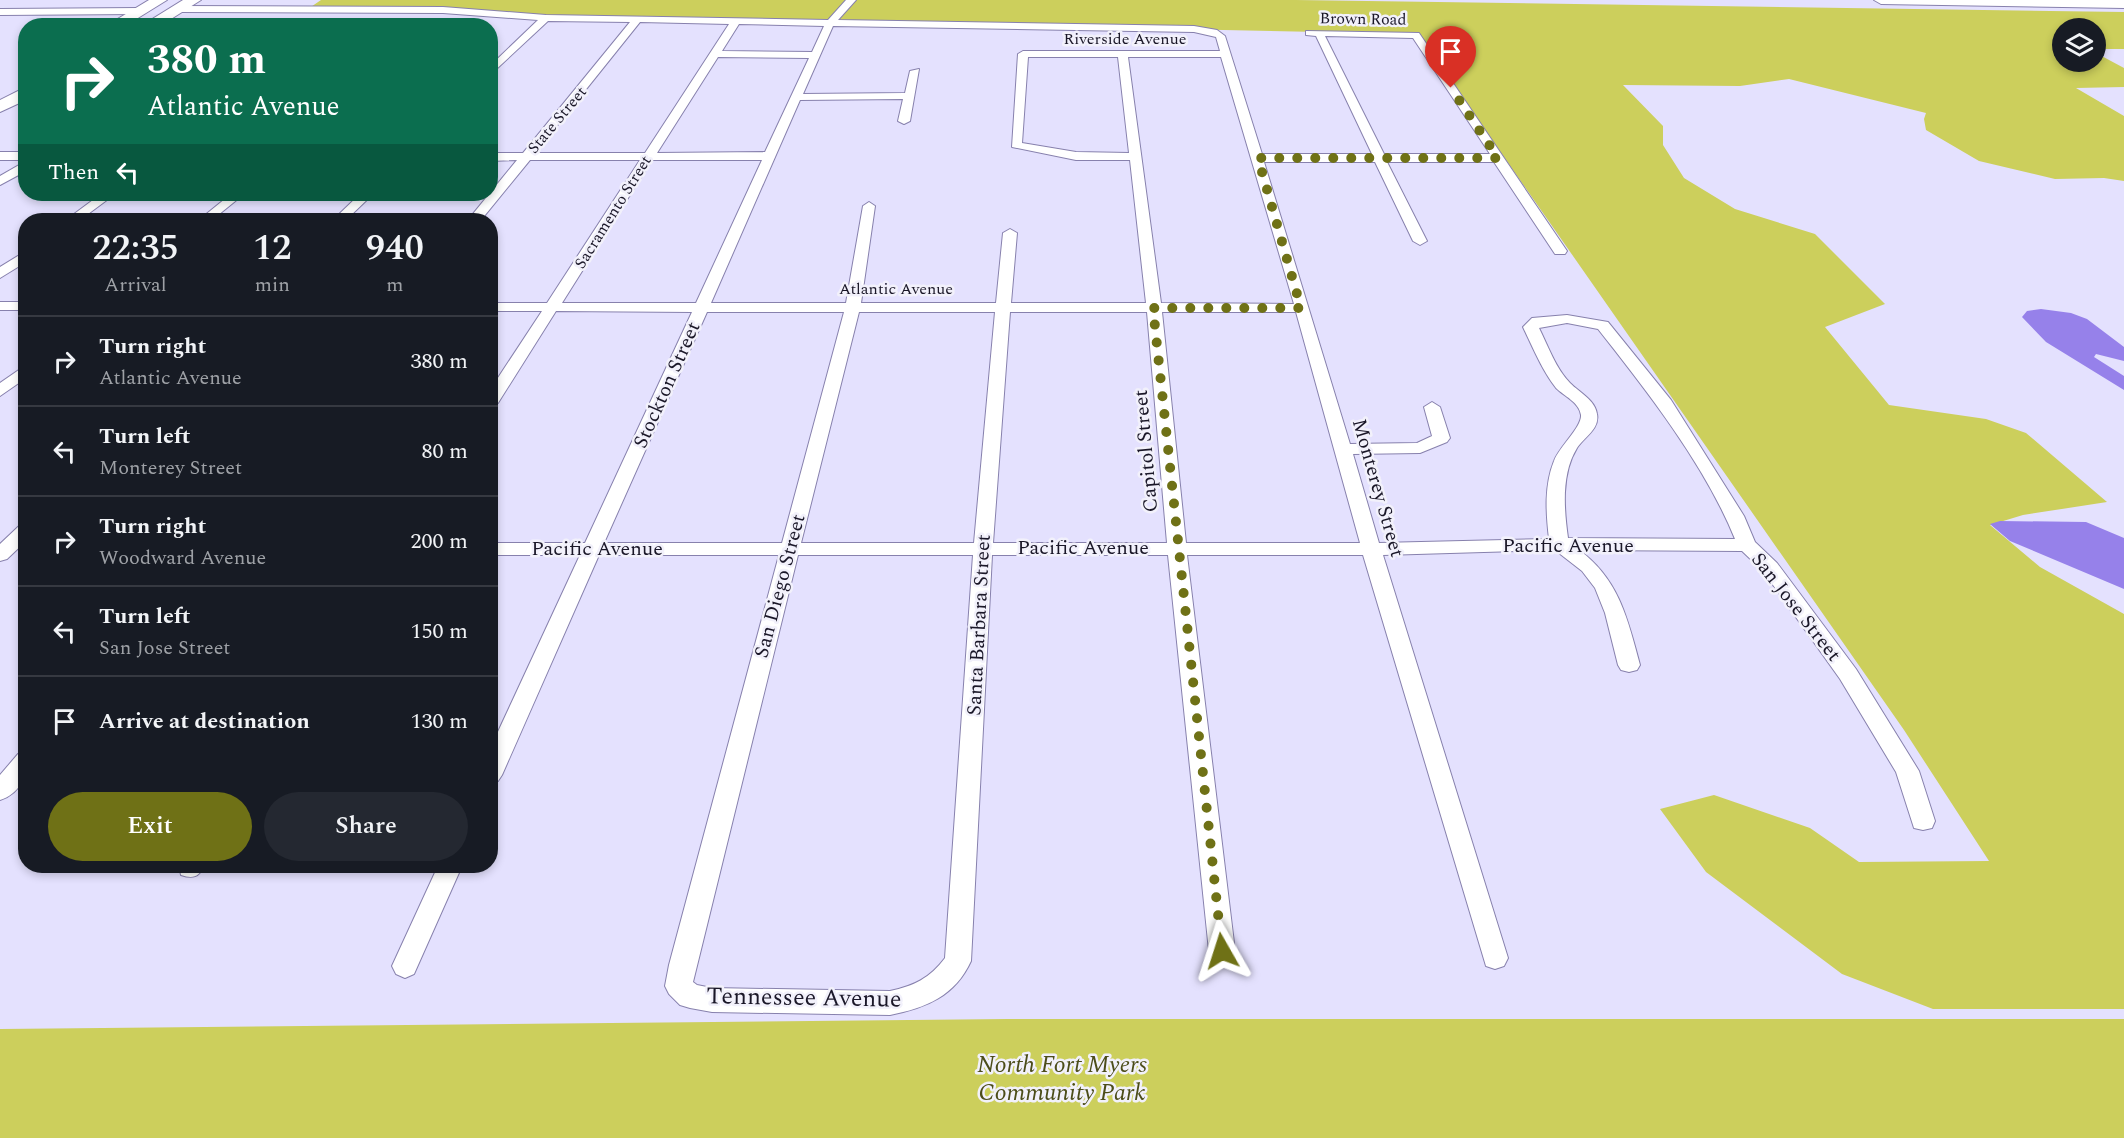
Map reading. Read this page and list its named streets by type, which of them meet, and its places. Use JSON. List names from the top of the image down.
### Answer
{
  "streets": {
    "street": [
      "Brown Road",
      "Riverside Avenue",
      "State Street",
      "Sacramento Street",
      "Atlantic Avenue",
      "Stockton Street",
      "Capitol Street",
      "Monterey Street",
      "Pacific Avenue",
      "San Diego Street",
      "San Jose Street",
      "Santa Barbara Street",
      "Tennessee Avenue"
    ]
  },
  "crossings": [
    ["Riverside Avenue", "Capitol Street"],
    ["Riverside Avenue", "Monterey Street"],
    ["Sacramento Street", "Atlantic Avenue"],
    ["Atlantic Avenue", "Stockton Street"],
    ["Atlantic Avenue", "Capitol Street"],
    ["Atlantic Avenue", "Monterey Street"],
    ["Atlantic Avenue", "San Diego Street"],
    ["Atlantic Avenue", "Santa Barbara Street"],
    ["Stockton Street", "Monterey Street"],
    ["Stockton Street", "Pacific Avenue"],
    ["Capitol Street", "Pacific Avenue"],
    ["Monterey Street", "Pacific Avenue"],
    ["Pacific Avenue", "San Diego Street"],
    ["Pacific Avenue", "San Jose Street"],
    ["Pacific Avenue", "Santa Barbara Street"],
    ["San Diego Street", "Tennessee Avenue"],
    ["Santa Barbara Street", "Tennessee Avenue"]
  ],
  "parks": ["North Fort Myers Community Park"],
  "page": {
    "turn": ["380 m", "Atlantic Avenue"],
    "then": "Then",
    "eta": [
      "22:35",
      "Arrival",
      "12",
      "min",
      "940",
      "m"
    ],
    "list": [
      {
        "name": "Turn right",
        "note": "Atlantic Avenue",
        "value": "380 m"
      },
      {
        "name": "Turn left",
        "note": "Monterey Street",
        "value": "80 m"
      },
      {
        "name": "Turn right",
        "note": "Woodward Avenue",
        "value": "200 m"
      },
      {
        "name": "Turn left",
        "note": "San Jose Street",
        "value": "150 m"
      },
      {
        "name": "Arrive at destination",
        "value": "130 m"
      }
    ],
    "buttons": ["Exit", "Share"]
  }
}
